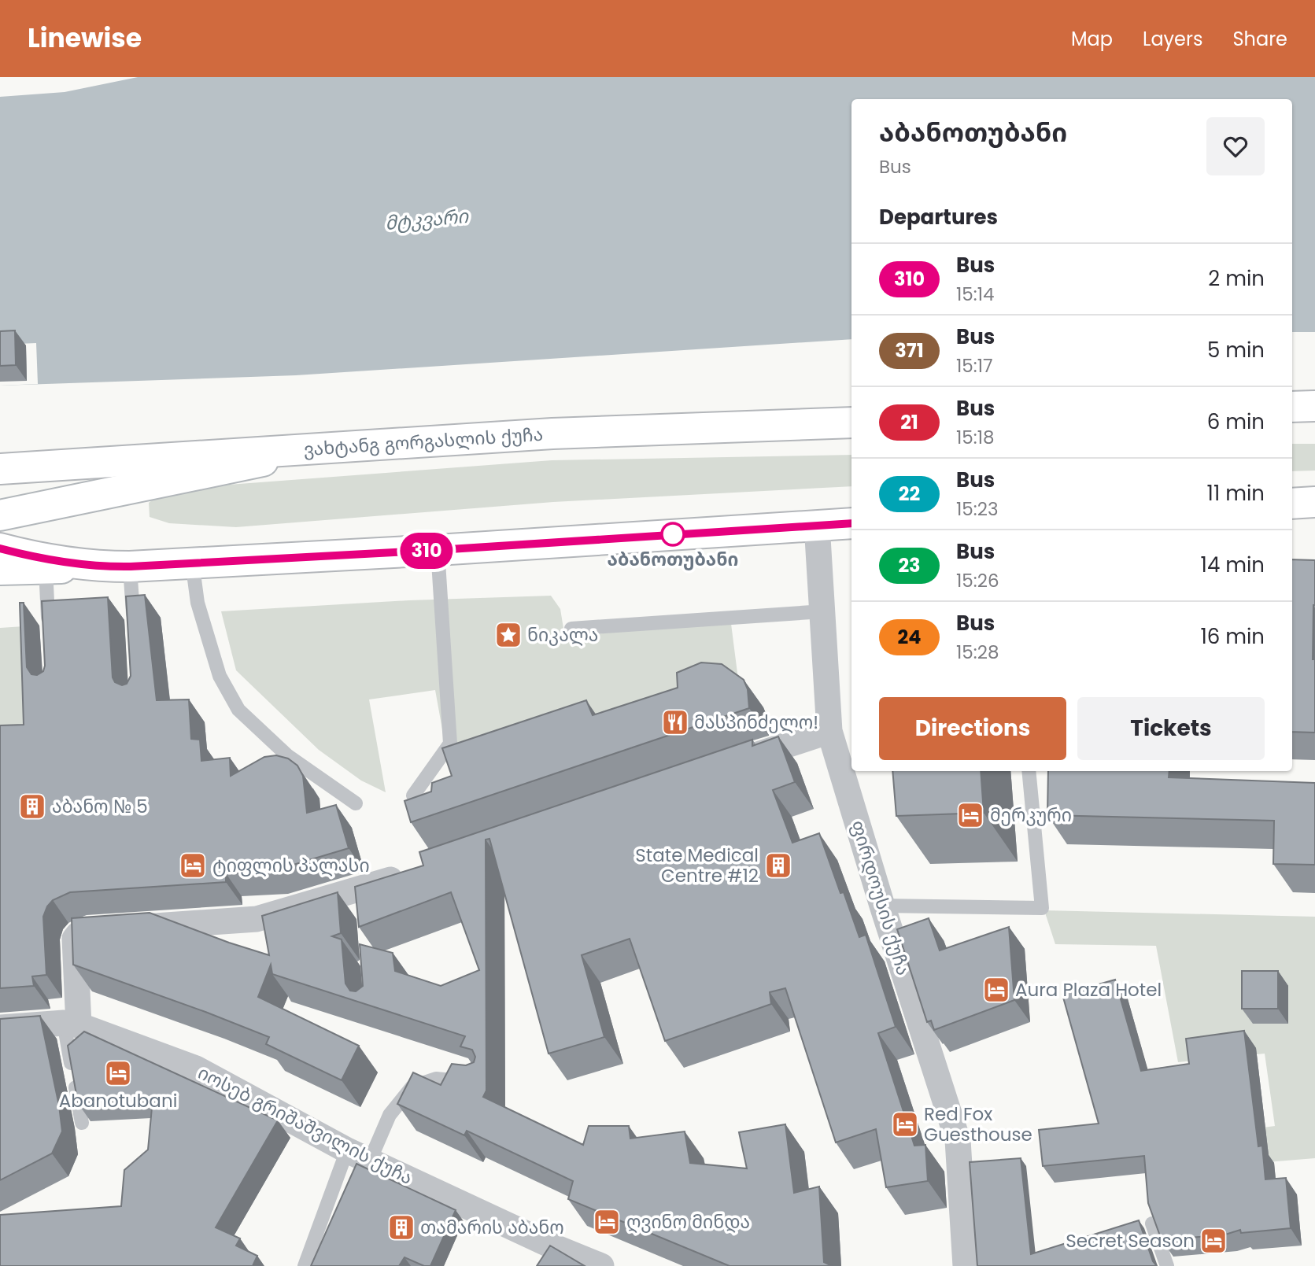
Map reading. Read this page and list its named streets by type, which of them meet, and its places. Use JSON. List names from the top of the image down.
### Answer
{
  "streets": {
    "main road": ["ვახტანგ გორგასლის ქუჩა"],
    "street": ["ფირდოუსის ქუჩა", "იოსებ გრიშაშვილის ქუჩა"]
  },
  "water": ["მტკვარი"],
  "places": {
    "other": ["აბანოთუბანი"],
    "place": ["ნიკალა"],
    "restaurant": ["მასპინძელო!"],
    "building": ["აბანო № 5", "State Medical Centre #12", "თამარის აბანო"],
    "hotel": [
      "მერკური",
      "ტიფლის პალასი",
      "Aura Plaza Hotel",
      "Abanotubani",
      "Red Fox Guesthouse",
      "ღვინო მინდა",
      "Secret Season"
    ]
  },
  "lines": ["bus line 310"],
  "page": {
    "header": "Linewise",
    "nav": ["Map", "Layers", "Share"],
    "on_map": "310",
    "heading": [
      ["აბანოთუბანი", "Bus"],
      "Departures"
    ],
    "list": [
      {
        "mark": "310",
        "name": "Bus",
        "note": "15:14",
        "value": "2 min"
      },
      {
        "mark": "371",
        "name": "Bus",
        "note": "15:17",
        "value": "5 min"
      },
      {
        "mark": "21",
        "name": "Bus",
        "note": "15:18",
        "value": "6 min"
      },
      {
        "mark": "22",
        "name": "Bus",
        "note": "15:23",
        "value": "11 min"
      },
      {
        "mark": "23",
        "name": "Bus",
        "note": "15:26",
        "value": "14 min"
      },
      {
        "mark": "24",
        "name": "Bus",
        "note": "15:28",
        "value": "16 min"
      }
    ],
    "buttons": ["Directions", "Tickets"]
  }
}
